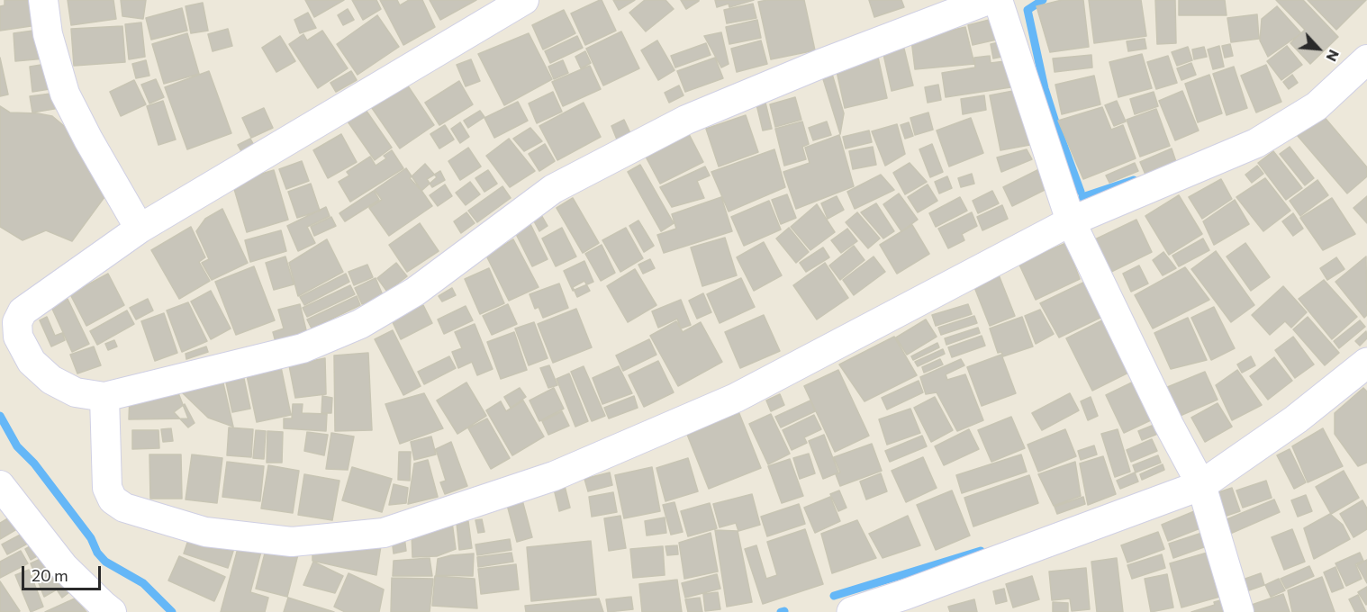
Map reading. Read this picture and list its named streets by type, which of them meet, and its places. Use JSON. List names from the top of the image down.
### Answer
{
  "scale_bar": "20 m",
  "north": "bottom right"
}
